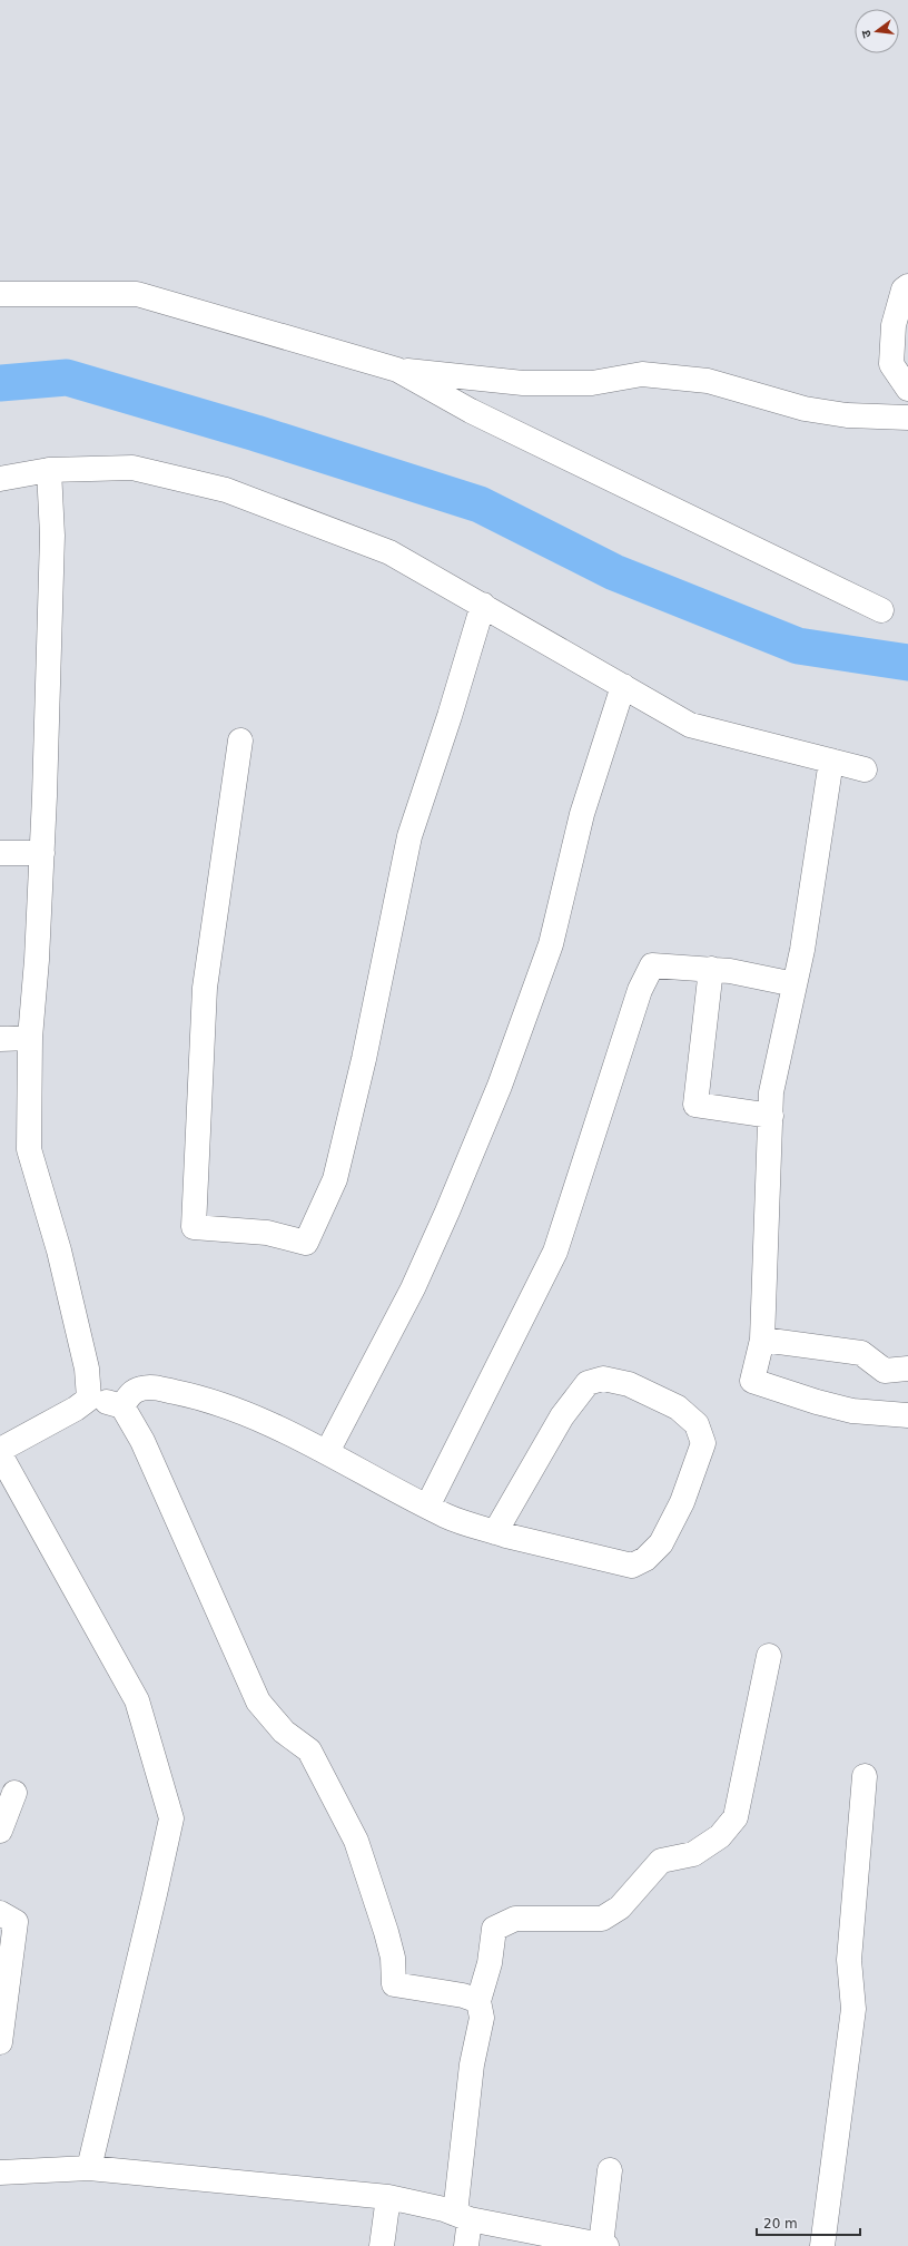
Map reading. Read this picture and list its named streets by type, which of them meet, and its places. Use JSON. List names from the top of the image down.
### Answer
{
  "scale_bar": "20 m",
  "north": "left"
}
